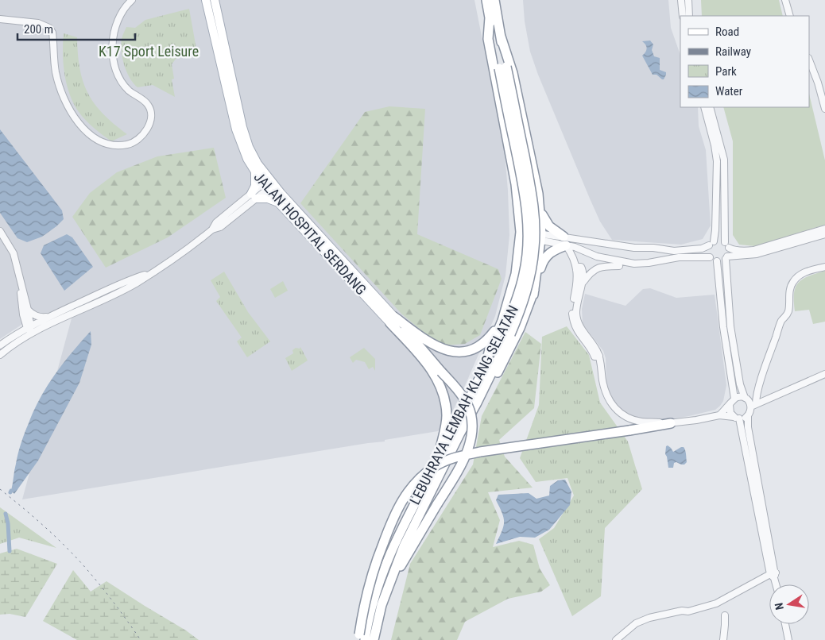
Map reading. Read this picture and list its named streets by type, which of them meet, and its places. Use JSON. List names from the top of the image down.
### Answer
{
  "streets": {
    "highway": ["LEBUHRAYA LEMBAH KLANG SELATAN"],
    "main road": ["JALAN HOSPITAL SERDANG"]
  },
  "parks": ["K17 Sport Leisure"],
  "legend": [
    "Road",
    "Railway",
    "Park",
    "Water"
  ],
  "scale_bar": "200 m",
  "north": "left"
}
